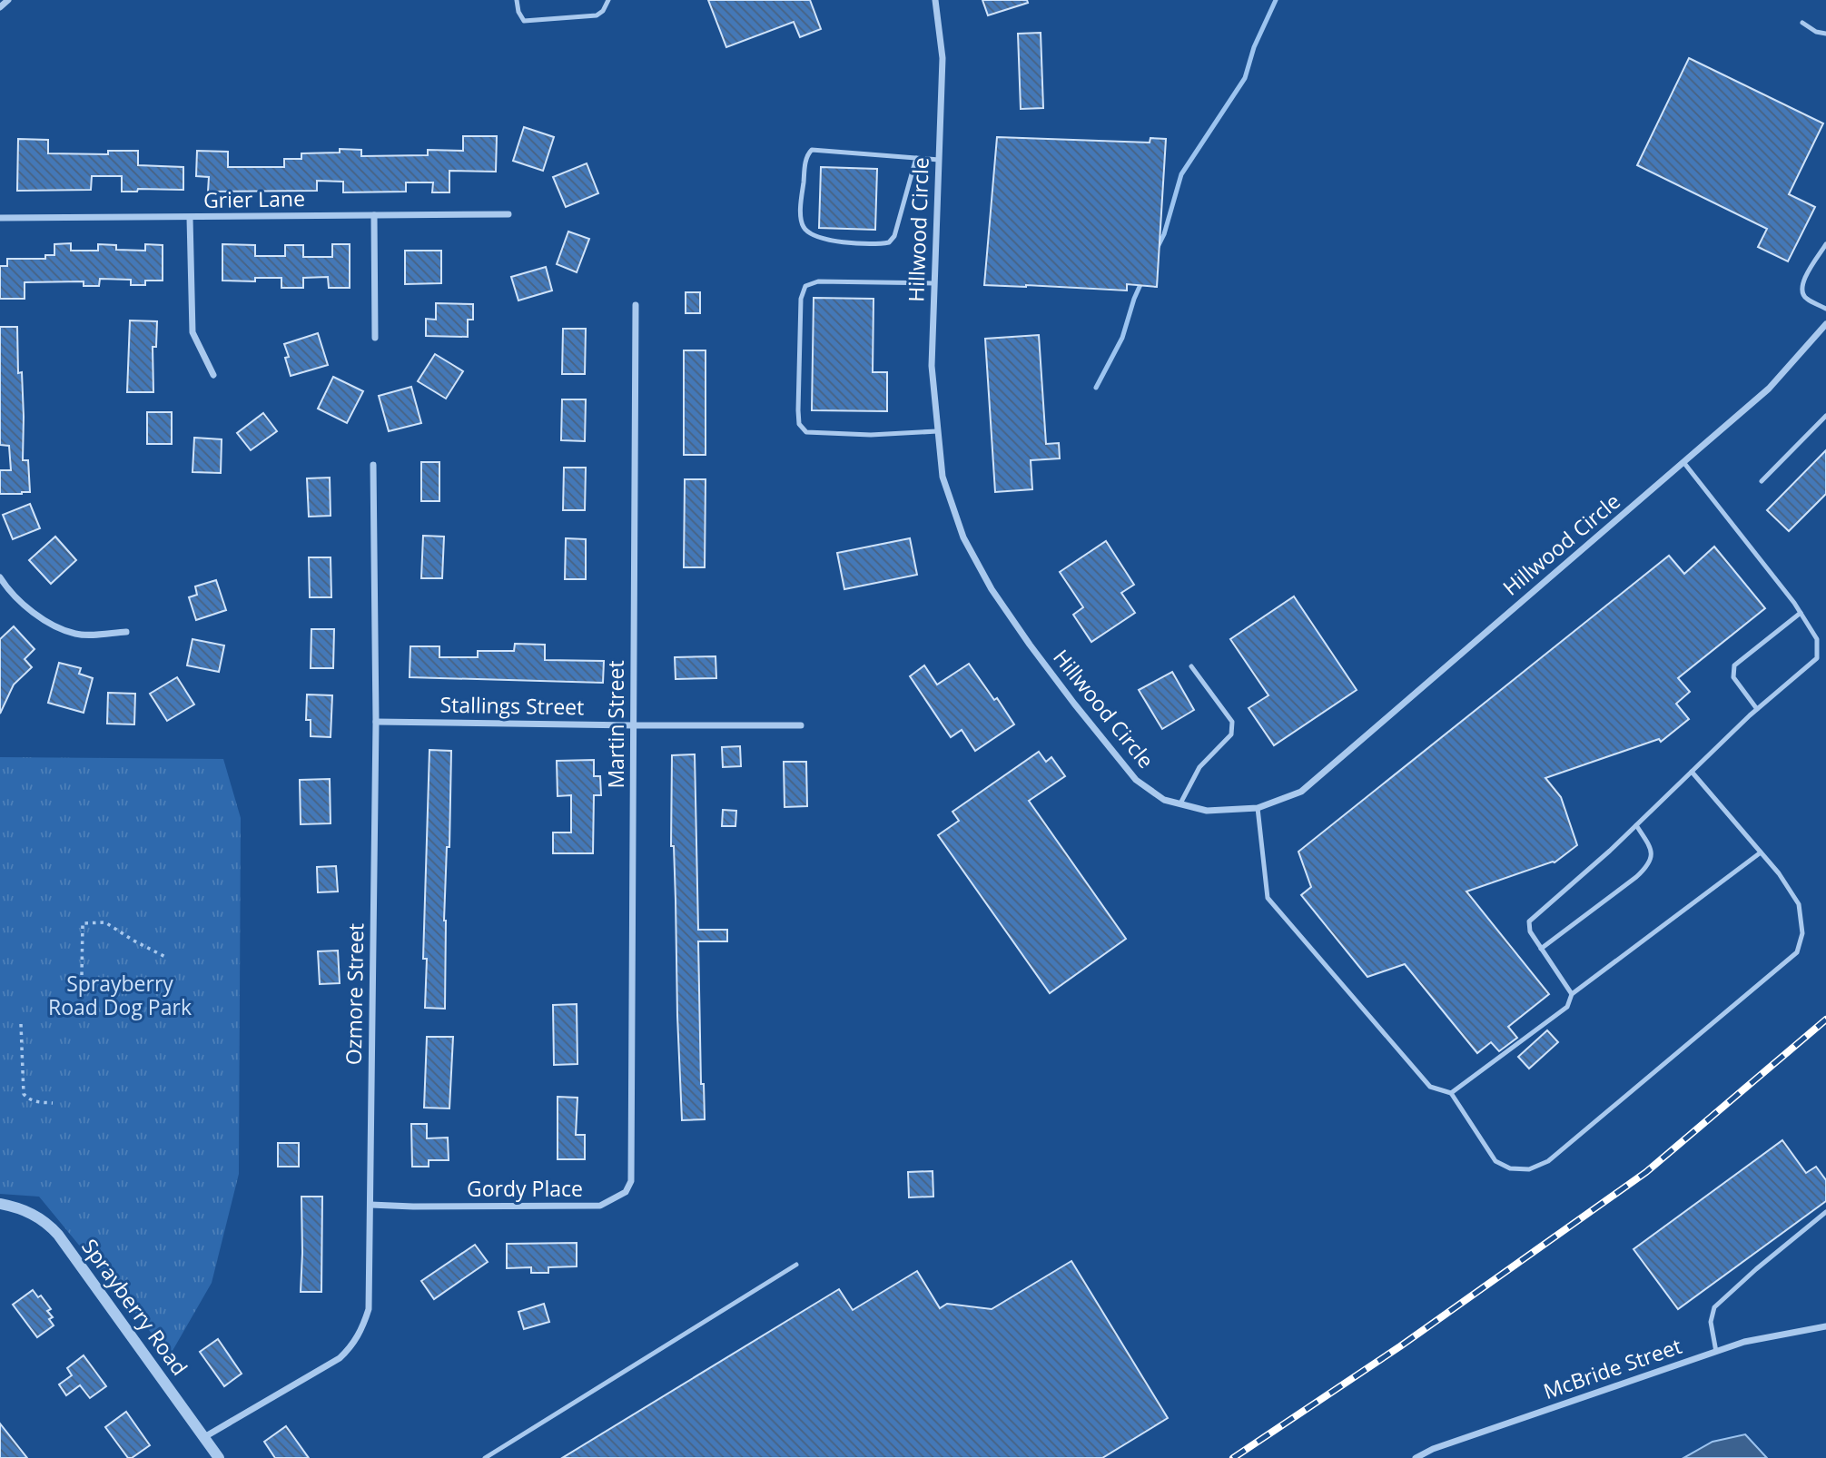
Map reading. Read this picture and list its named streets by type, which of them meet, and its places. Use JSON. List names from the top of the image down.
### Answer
{
  "streets": {
    "street": [
      "Grier Lane",
      "Hillwood Circle",
      "Stallings Street",
      "Martin Street",
      "Ozmore Street",
      "Gordy Place",
      "Sprayberry Road",
      "McBride Street"
    ]
  },
  "crossings": [
    ["Stallings Street", "Martin Street"],
    ["Stallings Street", "Ozmore Street"],
    ["Martin Street", "Gordy Place"],
    ["Ozmore Street", "Gordy Place"],
    ["Ozmore Street", "Sprayberry Road"]
  ],
  "parks": ["Sprayberry Road Dog Park"]
}
